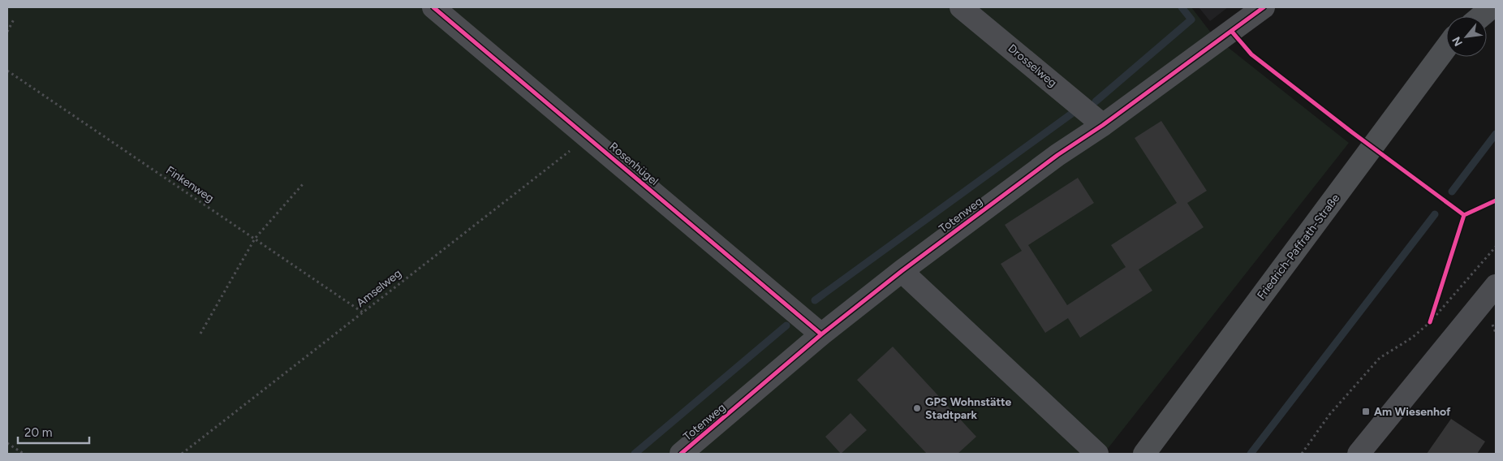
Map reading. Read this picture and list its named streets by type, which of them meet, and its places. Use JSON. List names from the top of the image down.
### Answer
{
  "streets": {
    "main road": ["Friedrich-Paffrath-Straße"],
    "street": ["Drosselweg", "Rosenhügel", "Totenweg"],
    "path": ["Finkenweg", "Amselweg"]
  },
  "crossings": [
    ["Drosselweg", "Totenweg"],
    ["Rosenhügel", "Totenweg"],
    ["Rosenhügel", "Amselweg"],
    ["Finkenweg", "Amselweg"]
  ],
  "places": {
    "other": ["GPS Wohnstätte Stadtpark"],
    "transit": ["Am Wiesenhof"]
  },
  "scale_bar": "20 m",
  "north": "bottom left"
}
